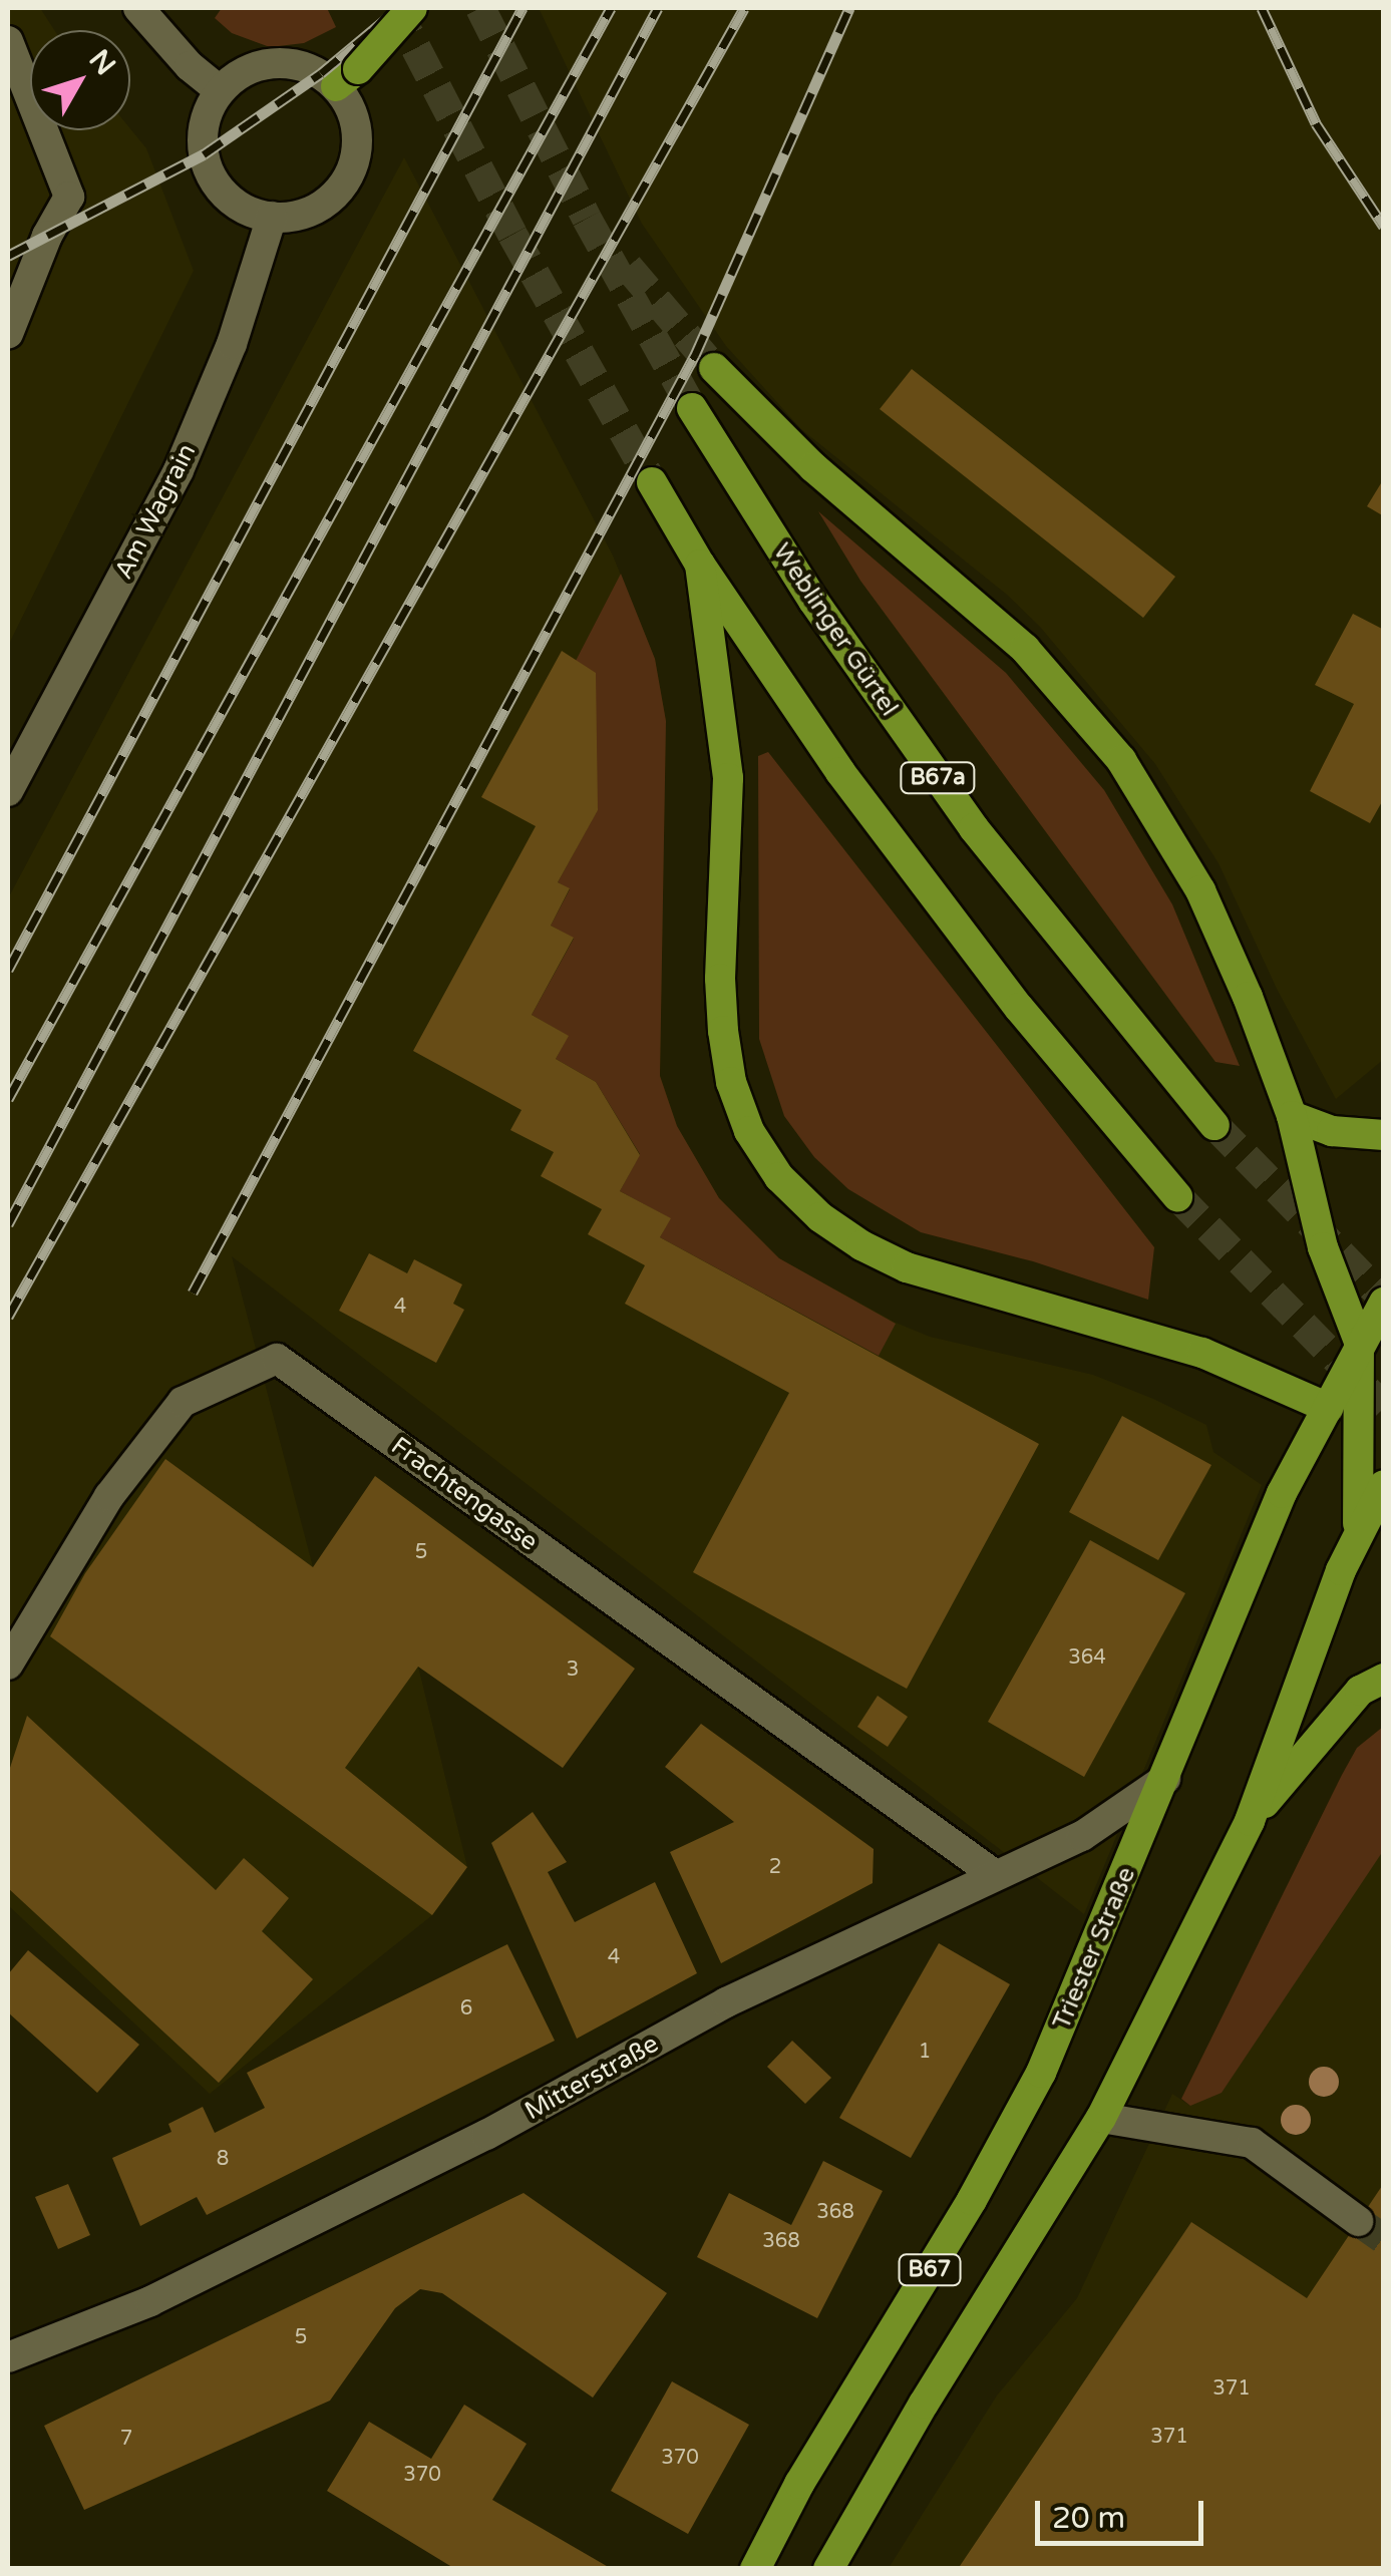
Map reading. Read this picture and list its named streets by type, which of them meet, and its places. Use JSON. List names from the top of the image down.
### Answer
{
  "streets": {
    "main road": [
      "Weblinger Gürtel",
      "B67a",
      "Triester Straße",
      "B67"
    ],
    "street": ["Am Wagrain", "Frachtengasse", "Mitterstraße"]
  },
  "crossings": [
    ["Frachtengasse", "Mitterstraße"],
    ["Triester Straße", "Mitterstraße"]
  ],
  "house_numbers": [
    "4",
    "5",
    "364",
    "3",
    "2",
    "4",
    "6",
    "1",
    "8",
    "368",
    "368",
    "5",
    "371",
    "371",
    "7",
    "370",
    "370"
  ],
  "scale_bar": "20 m",
  "north": "top right"
}
